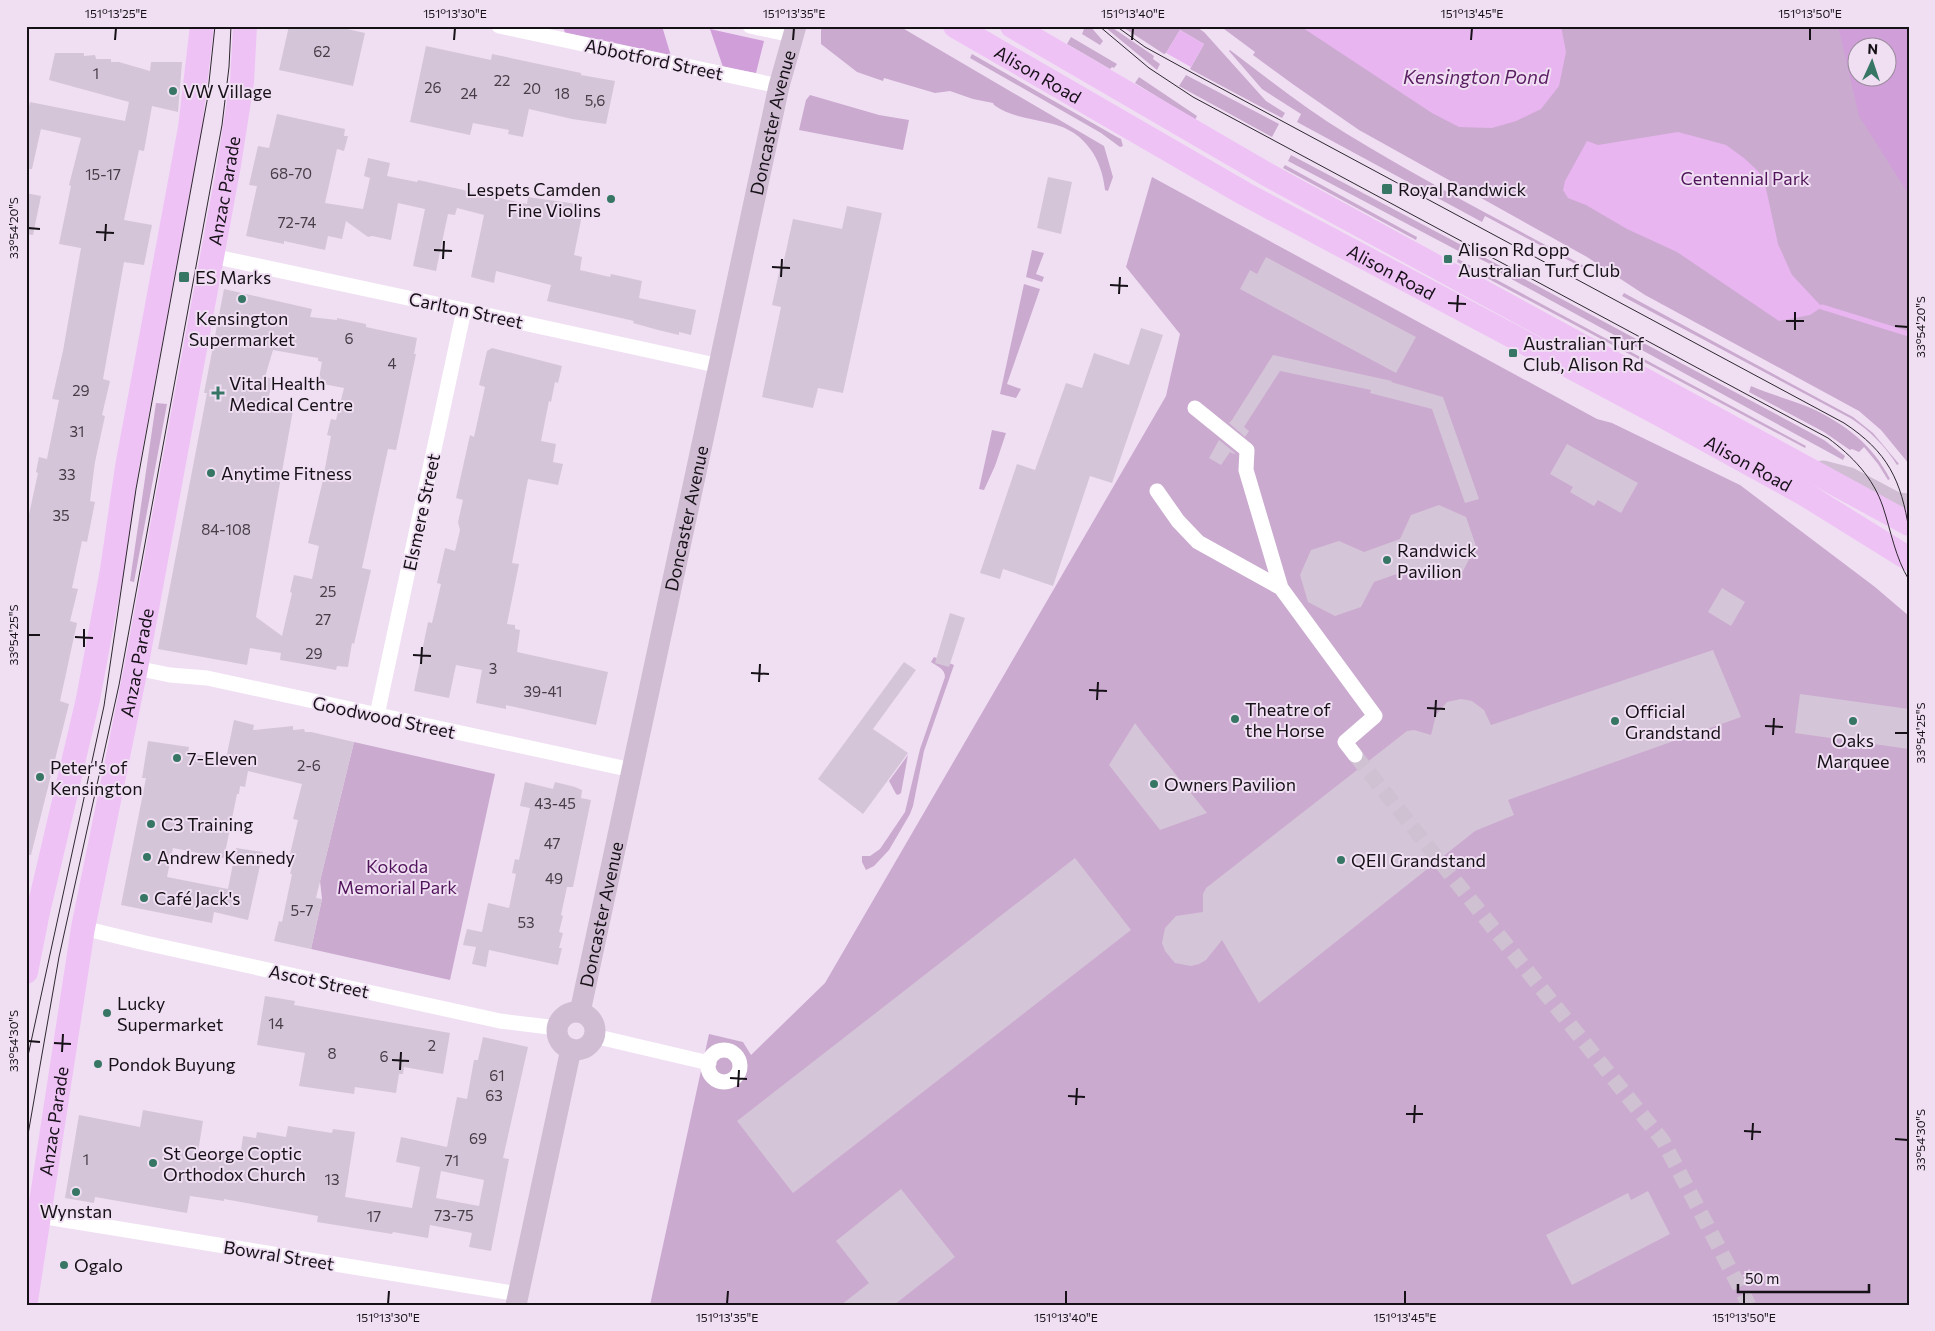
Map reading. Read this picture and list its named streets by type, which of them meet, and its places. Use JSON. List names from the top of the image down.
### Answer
{
  "streets": {
    "main road": ["Alison Road", "Doncaster Avenue", "Anzac Parade"],
    "street": [
      "Abbotford Street",
      "Carlton Street",
      "Elsmere Street",
      "Goodwood Street",
      "Ascot Street",
      "Bowral Street"
    ]
  },
  "crossings": [
    ["Abbotford Street", "Doncaster Avenue"],
    ["Doncaster Avenue", "Carlton Street"],
    ["Doncaster Avenue", "Goodwood Street"],
    ["Doncaster Avenue", "Ascot Street"],
    ["Anzac Parade", "Carlton Street"],
    ["Anzac Parade", "Goodwood Street"],
    ["Anzac Parade", "Ascot Street"],
    ["Anzac Parade", "Bowral Street"],
    ["Carlton Street", "Elsmere Street"],
    ["Elsmere Street", "Goodwood Street"]
  ],
  "water": ["Kensington Pond"],
  "parks": ["Centennial Park", "Kokoda Memorial Park"],
  "places": {
    "other": [
      "VW Village",
      "Lespets Camden Fine Violins",
      "Kensington Supermarket",
      "Anytime Fitness",
      "Randwick Pavilion",
      "Theatre of the Horse",
      "Official Grandstand",
      "Oaks Marquee",
      "7-Eleven",
      "Peter's of Kensington",
      "Owners Pavilion",
      "C3 Training",
      "Andrew Kennedy",
      "QEII Grandstand",
      "Café Jack's",
      "Lucky Supermarket",
      "Pondok Buyung",
      "St George Coptic Orthodox Church",
      "Wynstan",
      "Ogalo"
    ],
    "transit": [
      "Royal Randwick",
      "Alison Rd opp Australian Turf Club",
      "ES Marks",
      "Australian Turf Club, Alison Rd"
    ],
    "health": ["Vital Health Medical Centre"]
  },
  "house_numbers": [
    "62",
    "1",
    "22",
    "26",
    "20",
    "24",
    "18",
    "5,6",
    "68-70",
    "15-17",
    "72-74",
    "6",
    "4",
    "29",
    "31",
    "33",
    "35",
    "84-108",
    "25",
    "27",
    "29",
    "3",
    "39-41",
    "2-6",
    "43-45",
    "47",
    "49",
    "5-7",
    "53",
    "14",
    "2",
    "8",
    "6",
    "61",
    "63",
    "69",
    "1",
    "71",
    "13",
    "73-75",
    "17"
  ],
  "scale_bar": "50 m",
  "north": "top",
  "coordinates": [
    "151°13'25\"E",
    "151°13'30\"E",
    "151°13'35\"E",
    "151°13'40\"E",
    "151°13'45\"E",
    "151°13'50\"E",
    "33°54'20\"S",
    "33°54'25\"S",
    "33°54'30\"S"
  ]
}
